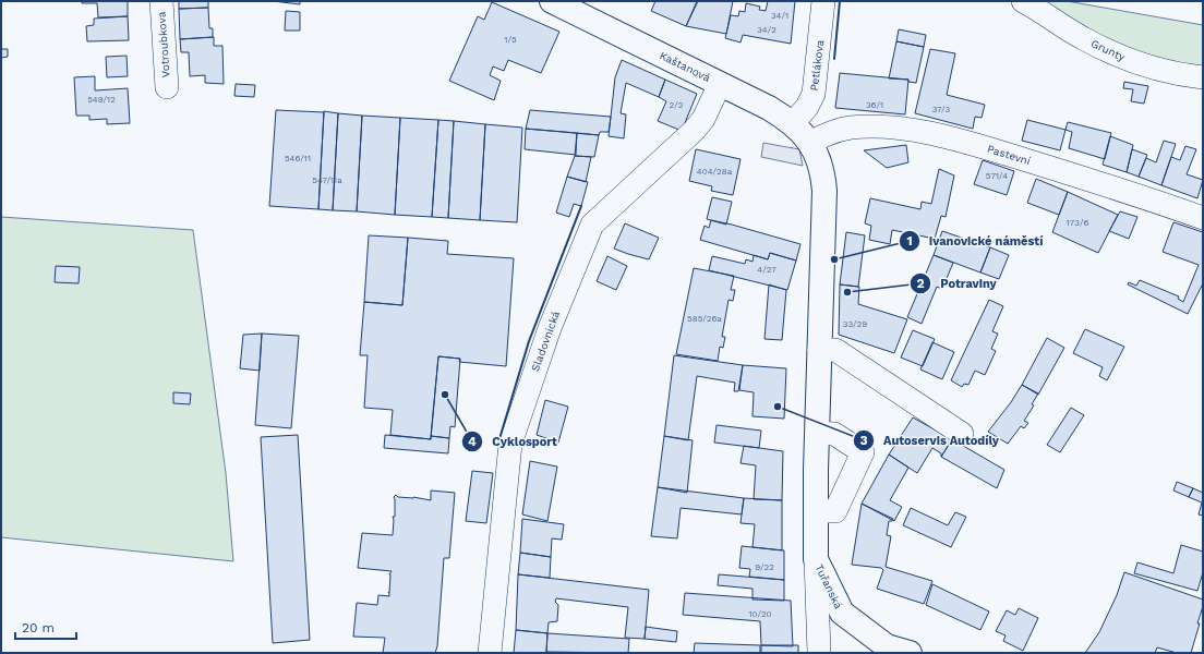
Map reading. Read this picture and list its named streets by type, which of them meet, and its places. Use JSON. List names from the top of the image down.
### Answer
{
  "streets": {
    "main road": ["Kaštanová", "Tuřanská"],
    "street": [
      "Votroubkova",
      "Grunty",
      "Petlákova",
      "Pastevní",
      "Sladovnická"
    ]
  },
  "crossings": [
    ["Petlákova", "Kaštanová"],
    ["Kaštanová", "Pastevní"],
    ["Kaštanová", "Sladovnická"],
    ["Kaštanová", "Tuřanská"]
  ],
  "places": [
    "Ivanovické náměstí",
    "Potraviny",
    "Cyklosport",
    "Autoservis Autodíly"
  ],
  "house_numbers": [
    "34/1",
    "34/2",
    "1/5",
    "549/12",
    "2/2",
    "36/1",
    "37/3",
    "546/11",
    "404/28a",
    "571/4",
    "547/11a",
    "173/6",
    "4/27",
    "585/26a",
    "33/29",
    "9/22",
    "10/20"
  ],
  "scale_bar": "20 m"
}
